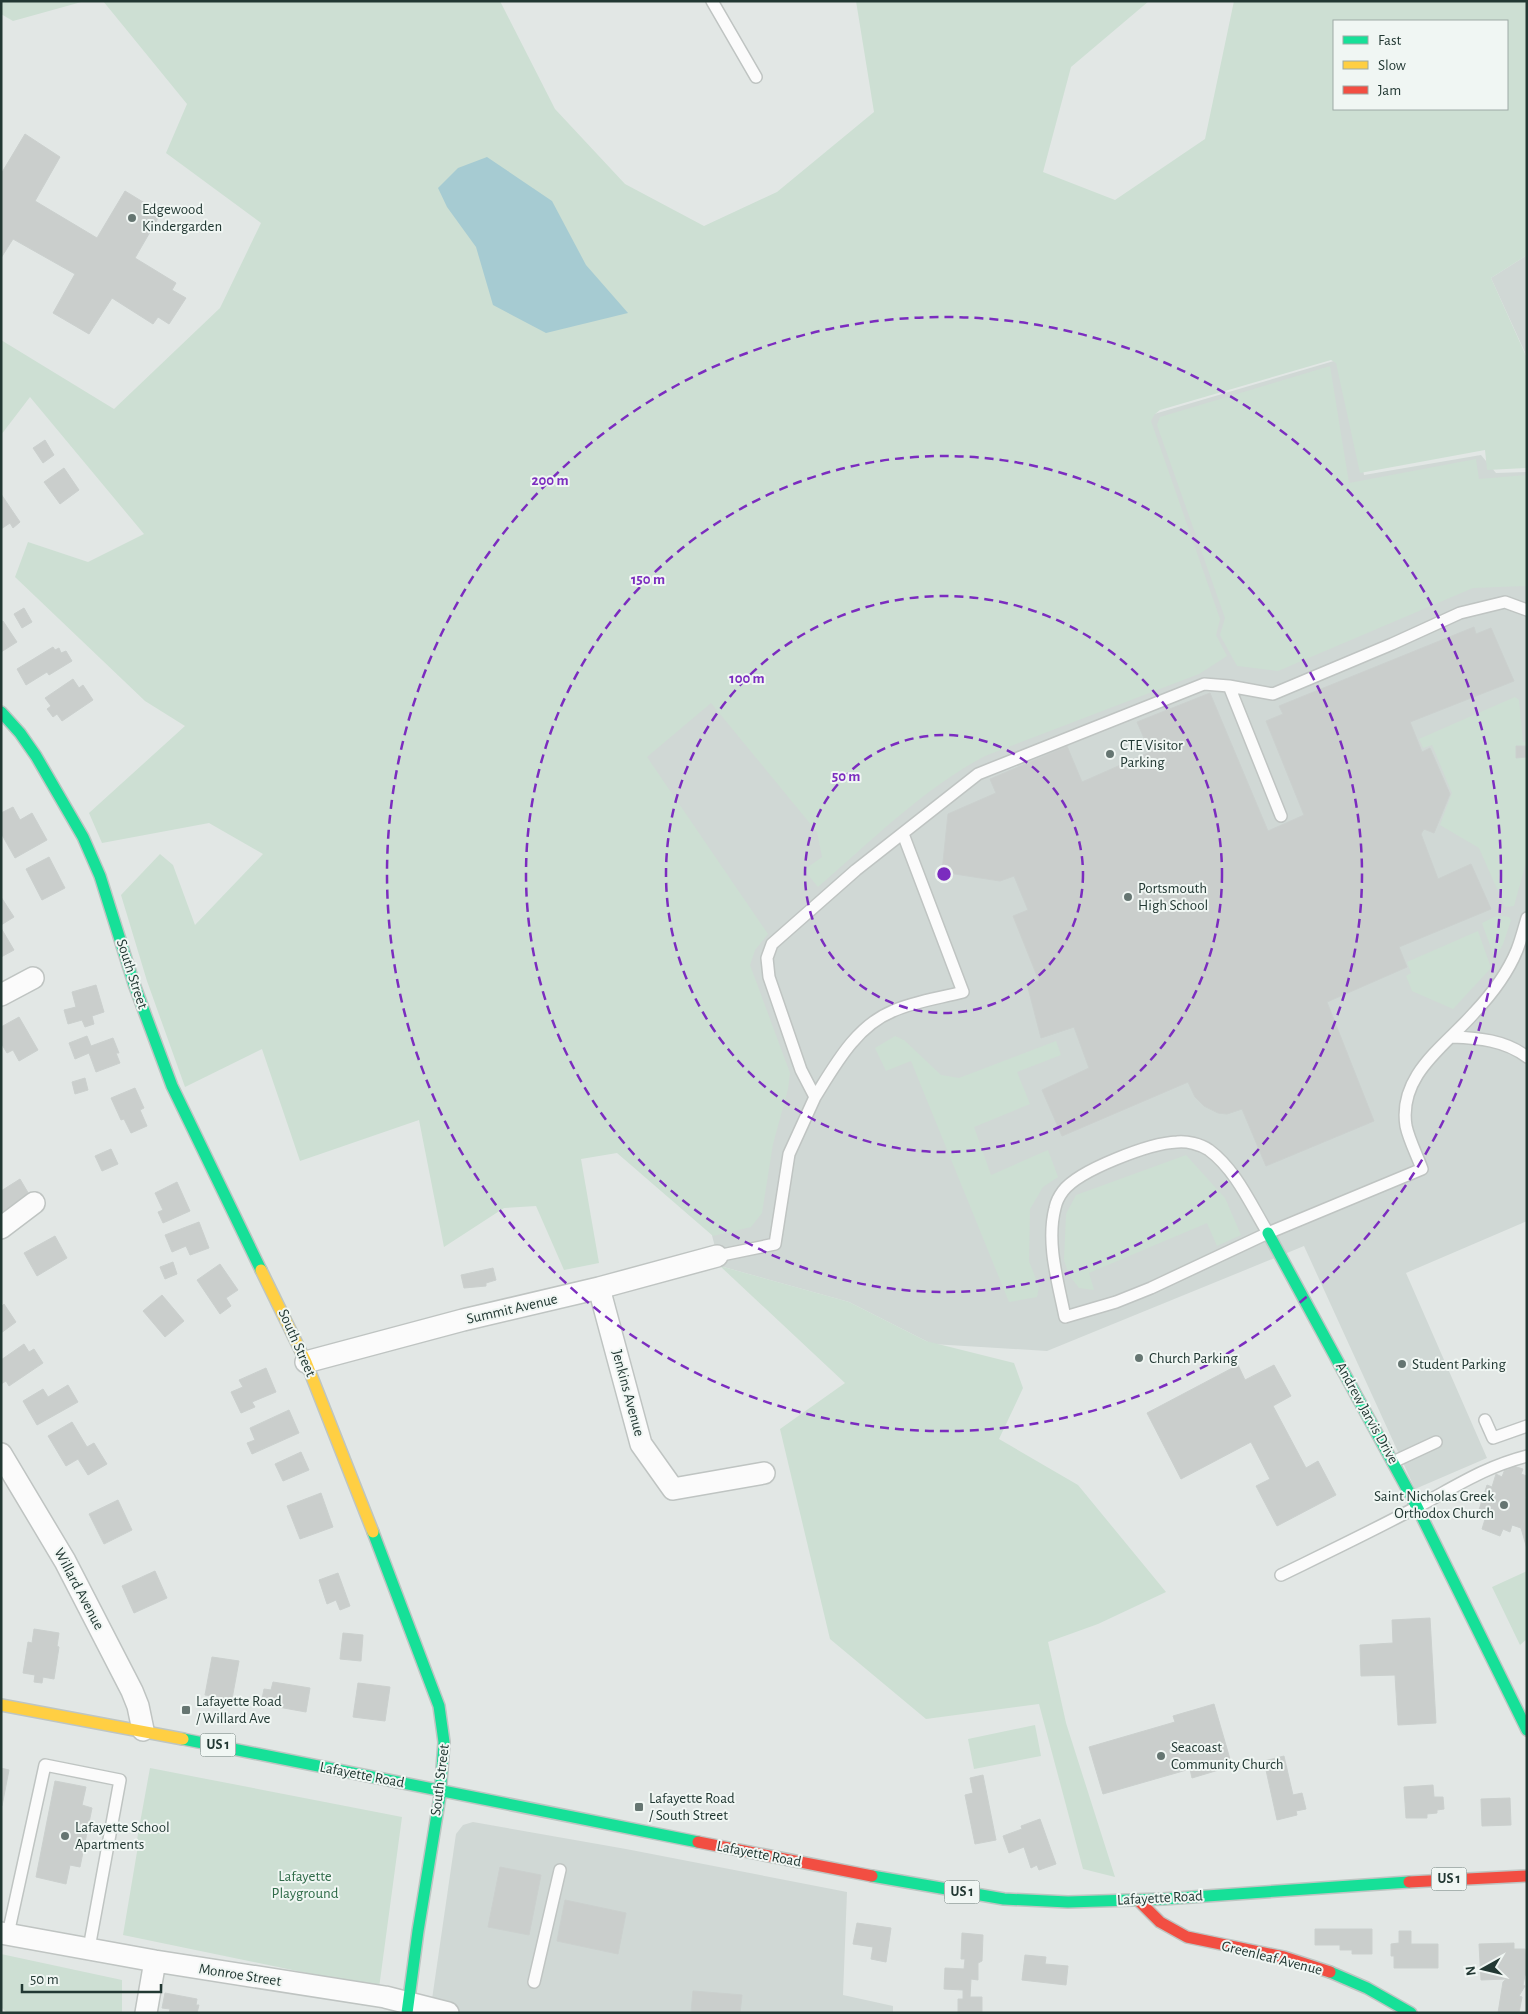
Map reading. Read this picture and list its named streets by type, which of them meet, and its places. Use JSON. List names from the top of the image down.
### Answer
{
  "streets": {
    "street": [
      "South Street",
      "Summit Avenue",
      "Jenkins Avenue",
      "Andrew Jarvis Drive",
      "Willard Avenue",
      "US 1",
      "Lafayette Road",
      "Greenleaf Avenue",
      "Monroe Street"
    ]
  },
  "crossings": [
    ["South Street", "Summit Avenue"],
    ["South Street", "Lafayette Road"],
    ["South Street", "Monroe Street"],
    ["Summit Avenue", "Jenkins Avenue"],
    ["Willard Avenue", "Lafayette Road"],
    ["Lafayette Road", "Greenleaf Avenue"]
  ],
  "parks": ["Lafayette Playground"],
  "places": {
    "other": [
      "Edgewood Kindergarden",
      "CTE Visitor Parking",
      "Portsmouth High School",
      "Church Parking",
      "Student Parking",
      "Saint Nicholas Greek Orthodox Church",
      "Seacoast Community Church",
      "Lafayette School Apartments"
    ],
    "transit": ["Lafayette Road / Willard Ave", "Lafayette Road / South Street"]
  },
  "legend": ["Fast", "Slow", "Jam"],
  "scale_bar": "50 m",
  "north": "left",
  "rings": [
    "200 m",
    "150 m",
    "100 m",
    "50 m"
  ]
}
